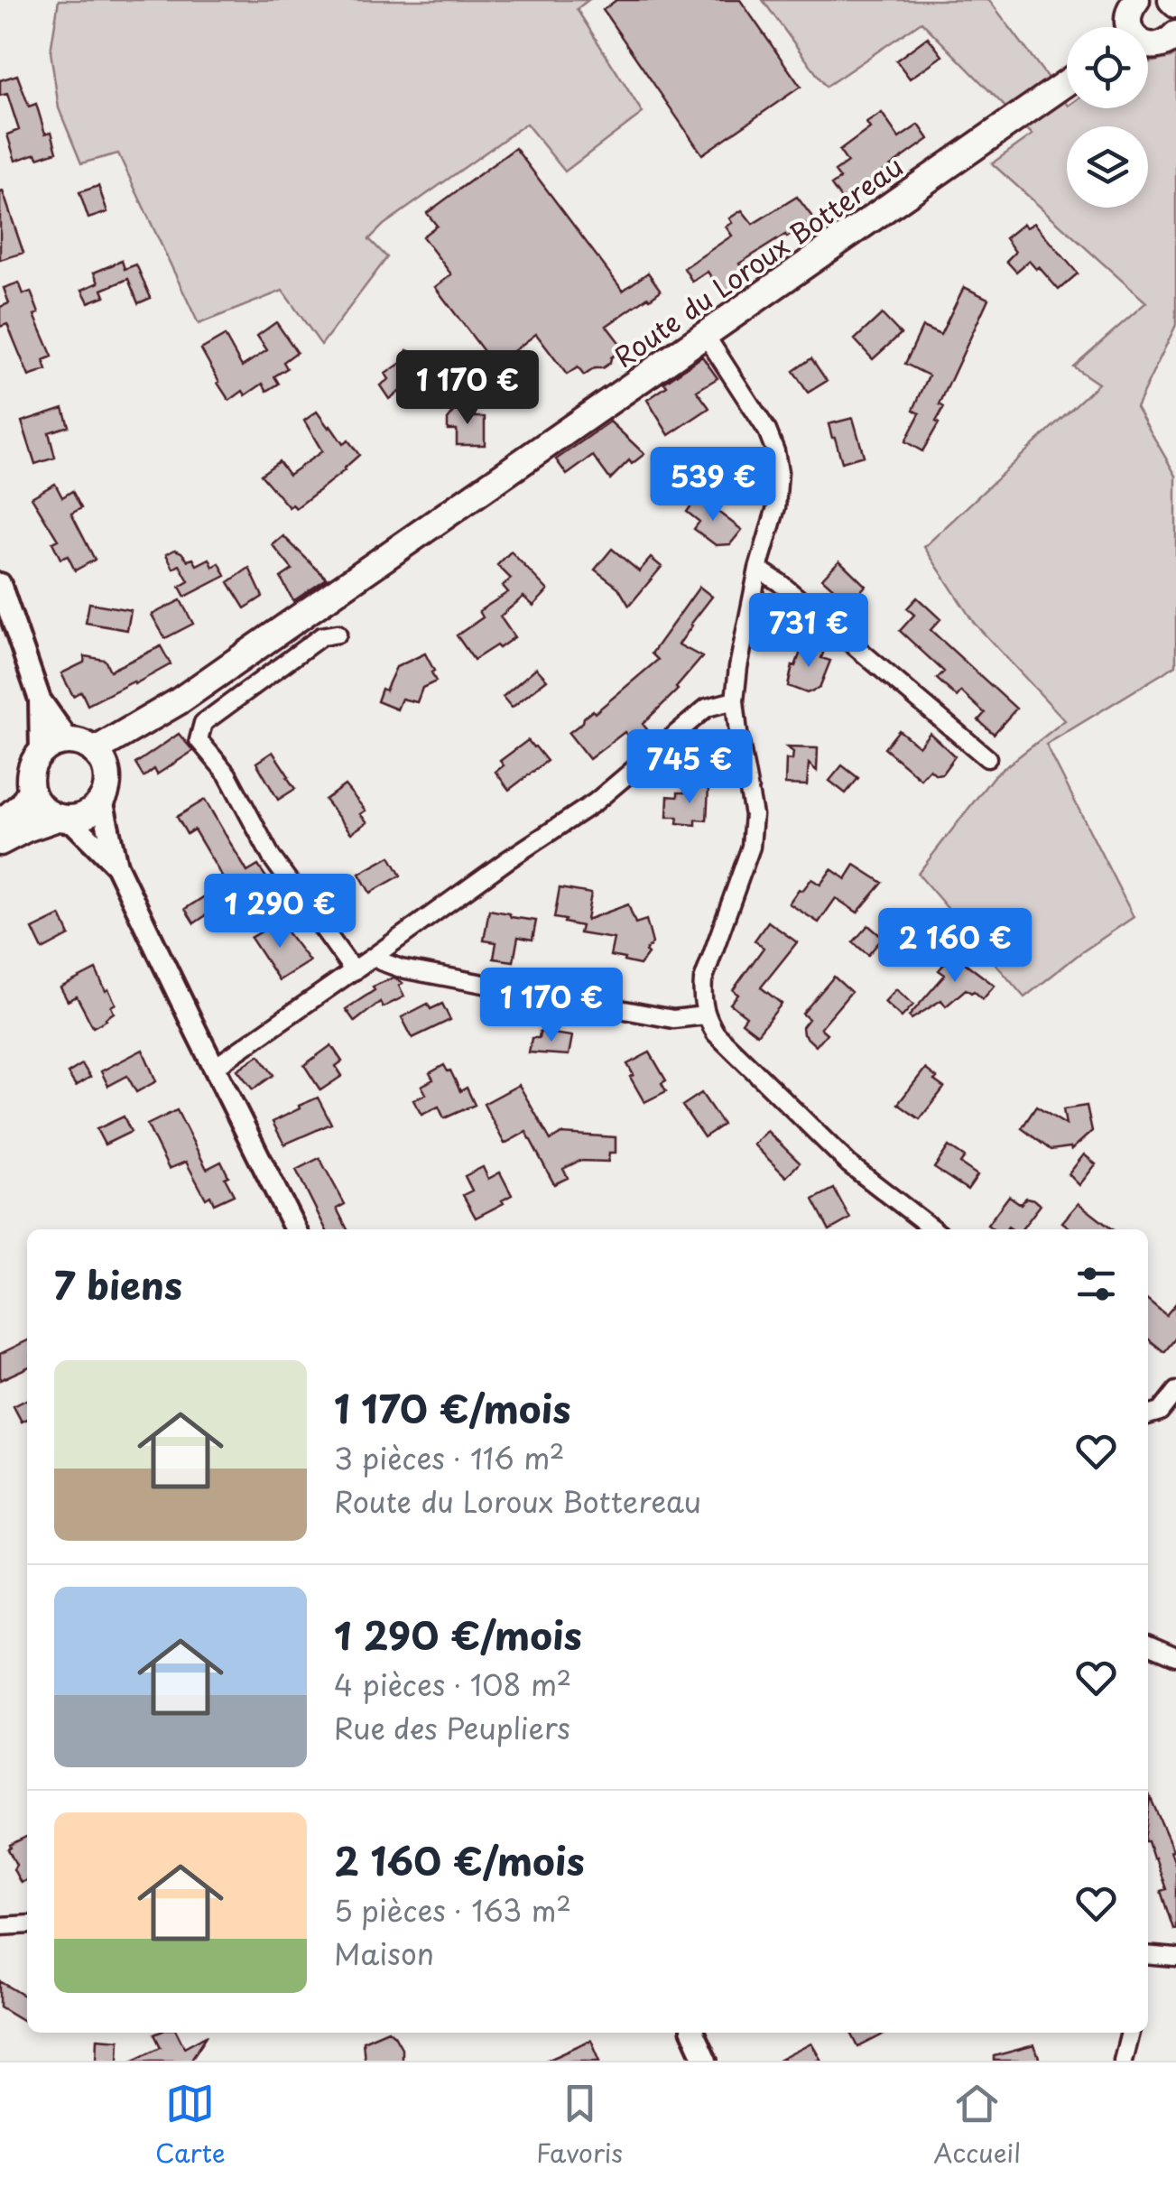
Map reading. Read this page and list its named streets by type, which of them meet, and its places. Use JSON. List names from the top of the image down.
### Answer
{
  "streets": {
    "main road": ["Route du Loroux Bottereau"]
  },
  "page": {
    "price": [
      "1 170 €",
      "539 €",
      "731 €",
      "745 €",
      "1 290 €",
      "2 160 €",
      "1 170 €"
    ],
    "heading": "7 biens",
    "list": [
      {
        "name": "1 170 €/mois",
        "note": "3 pièces · 116 m² · Route du Loroux Bottereau"
      },
      {
        "name": "1 290 €/mois",
        "note": "4 pièces · 108 m² · Rue des Peupliers"
      },
      {
        "name": "2 160 €/mois",
        "note": "5 pièces · 163 m² · Maison"
      }
    ],
    "tabs": ["Carte", "Favoris", "Accueil"]
  }
}
